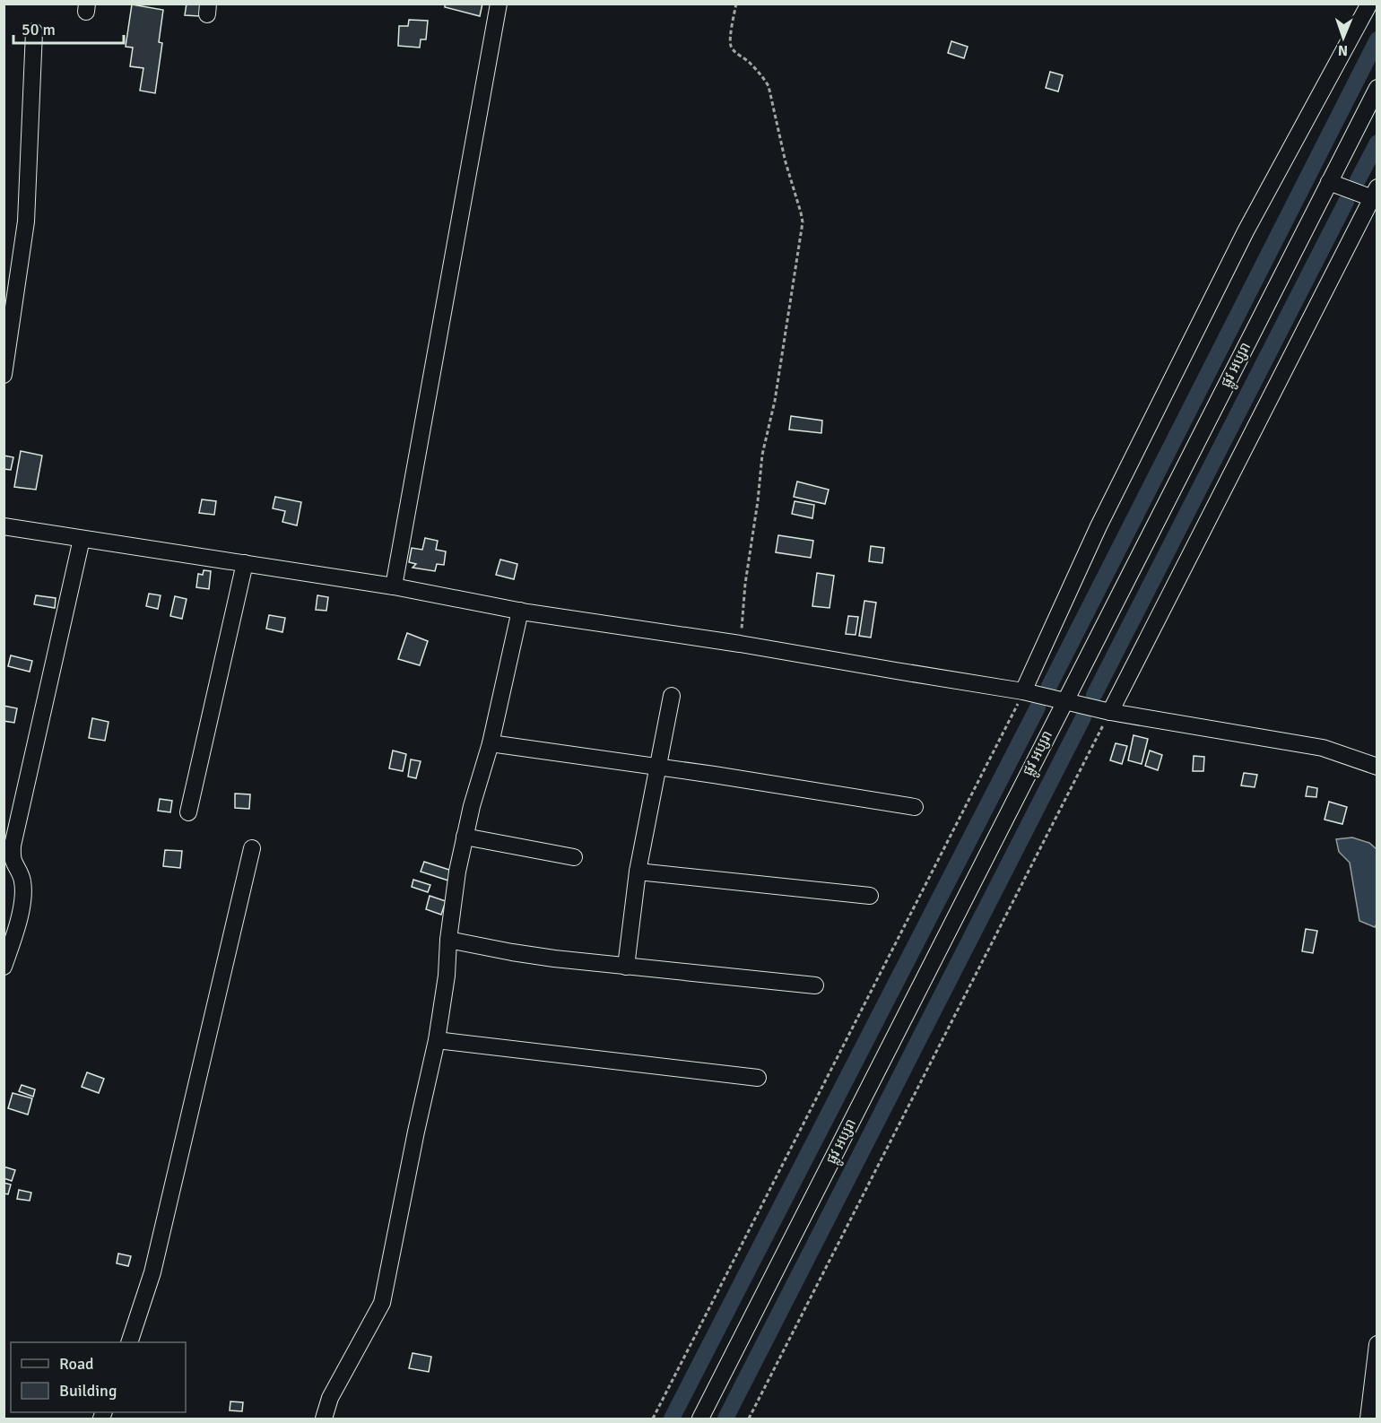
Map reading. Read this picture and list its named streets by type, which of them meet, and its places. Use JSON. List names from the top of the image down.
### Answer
{
  "streets": {
    "street": ["ផ្លូវ អប្សរា"]
  },
  "legend": ["Road", "Building"],
  "scale_bar": "50 m",
  "north": "bottom"
}
